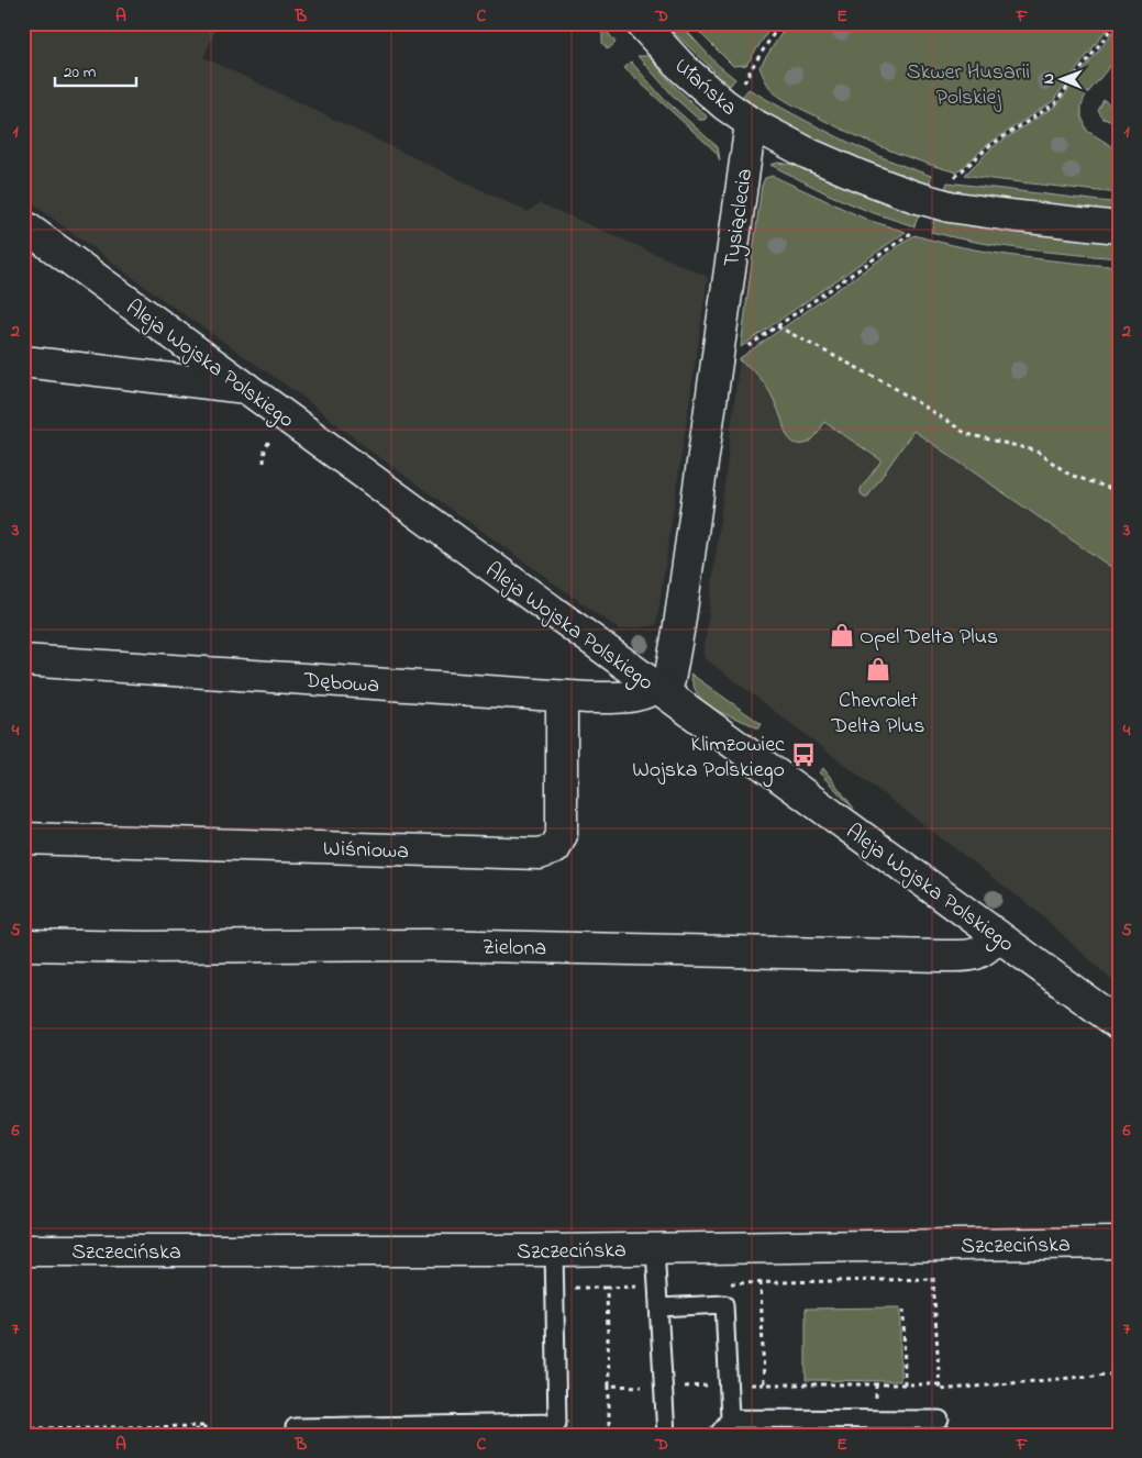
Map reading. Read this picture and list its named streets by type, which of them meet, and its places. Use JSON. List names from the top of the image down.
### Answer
{
  "streets": {
    "street": [
      "Ułańska",
      "Tysiąclecia",
      "Aleja Wojska Polskiego",
      "Dębowa",
      "Wiśniowa",
      "Zielona",
      "Szczecińska"
    ]
  },
  "crossings": [
    ["Ułańska", "Tysiąclecia"],
    ["Tysiąclecia", "Aleja Wojska Polskiego"],
    ["Tysiąclecia", "Dębowa"],
    ["Aleja Wojska Polskiego", "Dębowa"],
    ["Aleja Wojska Polskiego", "Zielona"],
    ["Dębowa", "Wiśniowa"]
  ],
  "parks": ["Skwer Husarii Polskiej"],
  "places": {
    "shop": ["Opel Delta Plus", "Chevrolet Delta Plus"],
    "bus stop": ["Klimzowiec Wojska Polskiego"]
  },
  "scale_bar": "20 m",
  "north": "left",
  "grid": {
    "columns": [
      "A",
      "B",
      "C",
      "D",
      "E",
      "F"
    ],
    "rows": [
      "1",
      "2",
      "3",
      "4",
      "5",
      "6",
      "7"
    ]
  }
}
